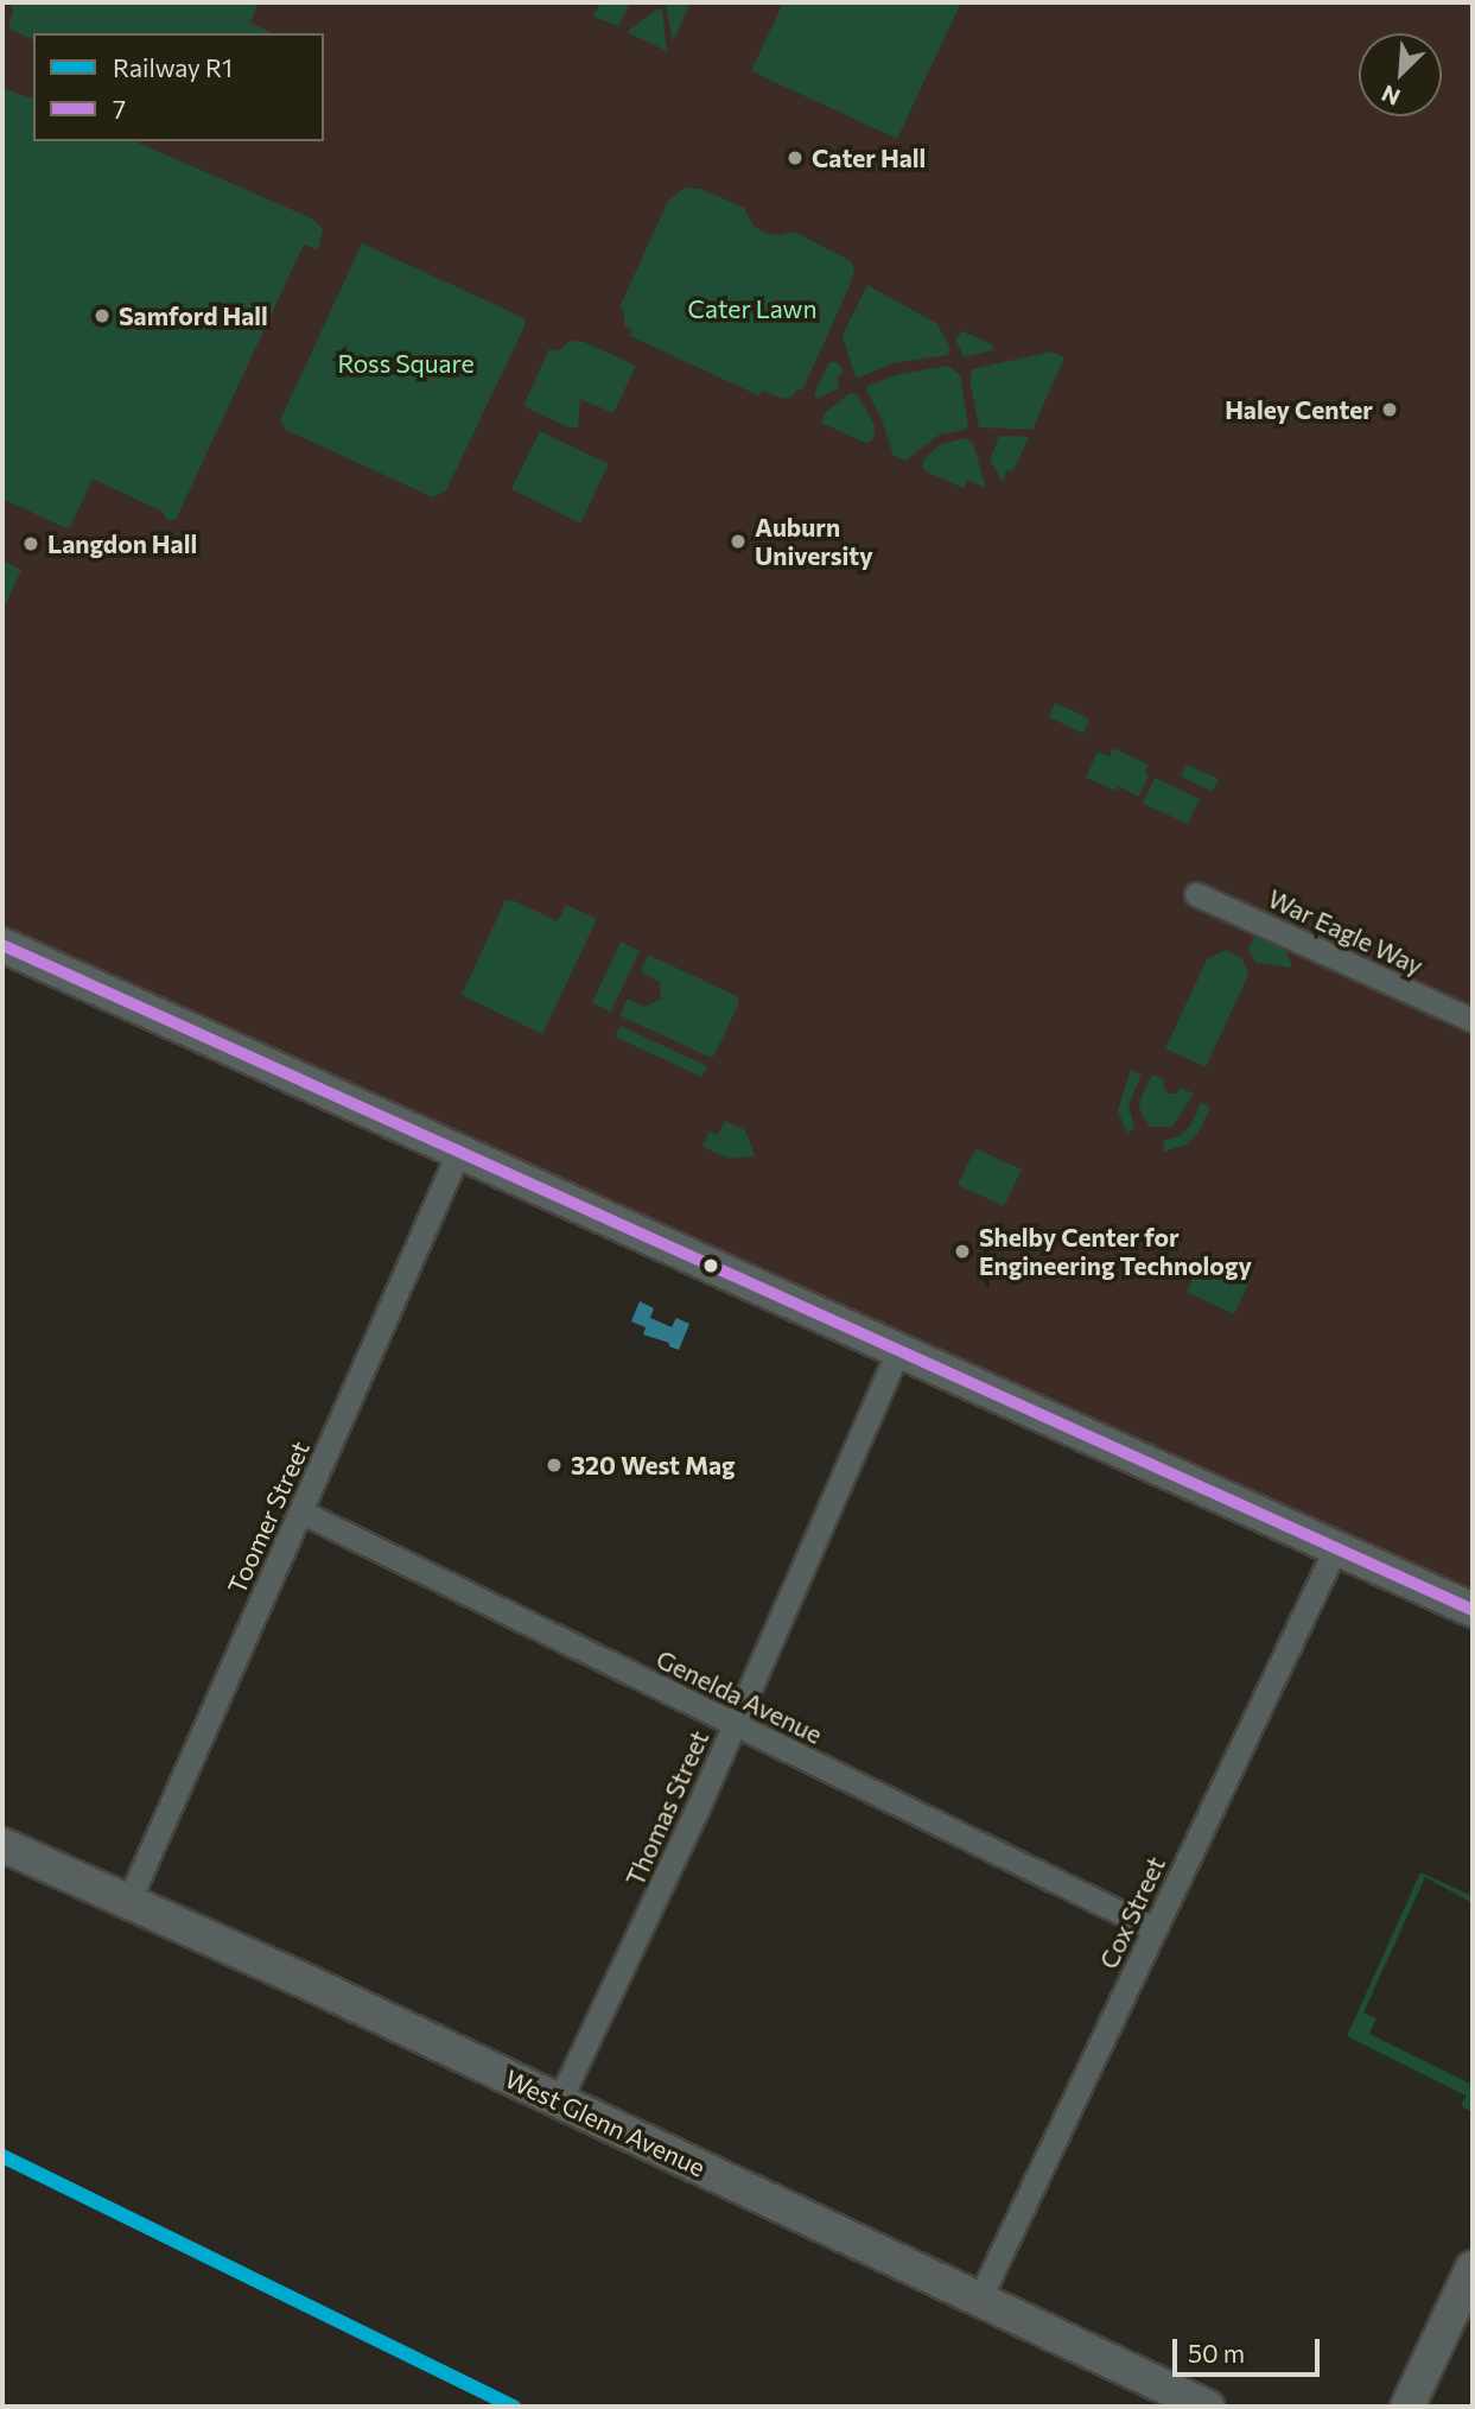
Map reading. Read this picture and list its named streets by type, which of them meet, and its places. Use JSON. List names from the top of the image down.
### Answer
{
  "streets": {
    "street": [
      "War Eagle Way",
      "Toomer Street",
      "Genelda Avenue",
      "Thomas Street",
      "Cox Street",
      "West Glenn Avenue"
    ]
  },
  "crossings": [
    ["Toomer Street", "Genelda Avenue"],
    ["Toomer Street", "West Glenn Avenue"],
    ["Genelda Avenue", "Thomas Street"],
    ["Genelda Avenue", "Cox Street"],
    ["Thomas Street", "West Glenn Avenue"],
    ["Cox Street", "West Glenn Avenue"]
  ],
  "parks": ["Cater Lawn", "Ross Square"],
  "places": [
    "Cater Hall",
    "Samford Hall",
    "Haley Center",
    "Auburn University",
    "Langdon Hall",
    "Shelby Center for Engineering Technology",
    "320 West Mag"
  ],
  "lines": ["transit line 7", "rail line R1"],
  "legend": ["Railway R1", "7"],
  "scale_bar": "50 m",
  "north": "bottom left"
}
